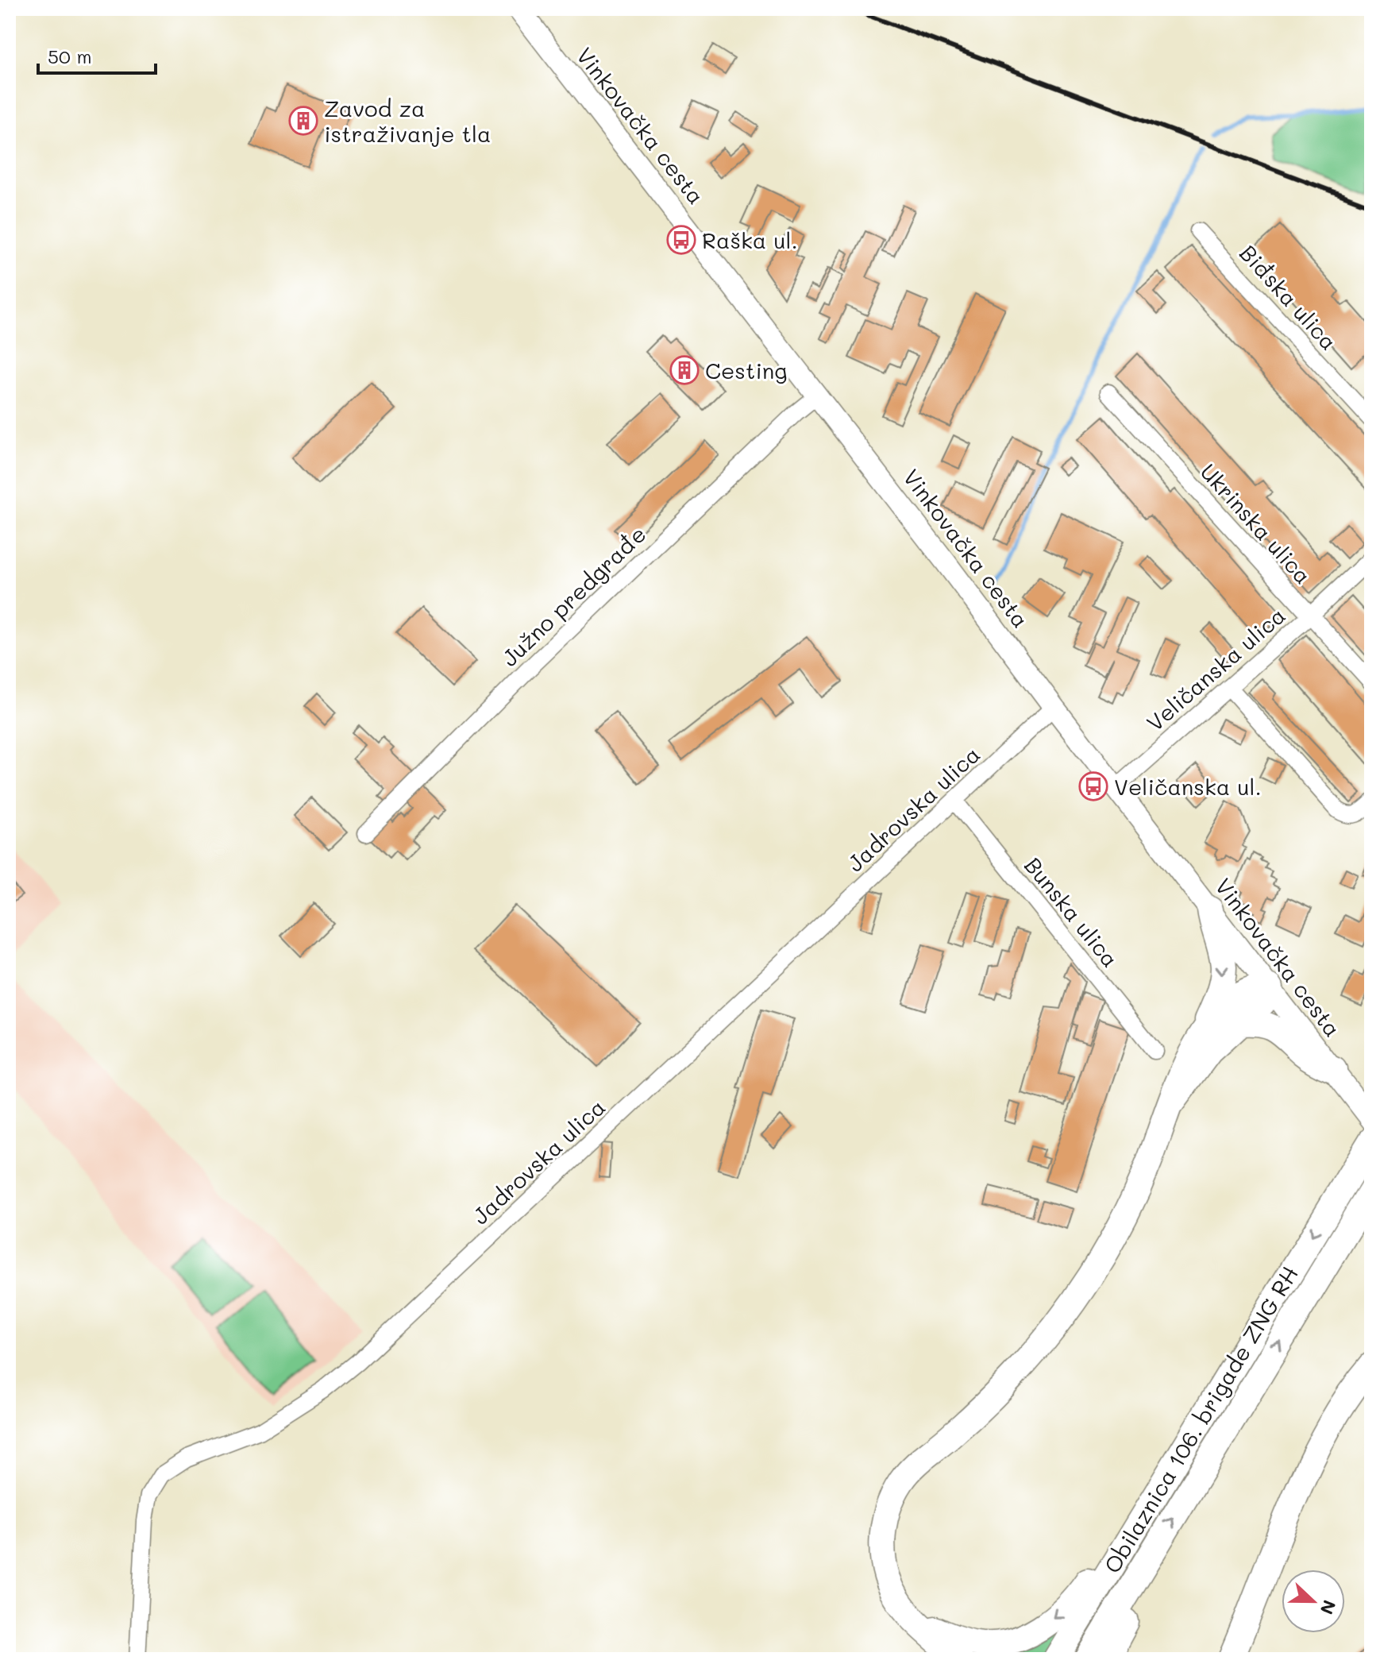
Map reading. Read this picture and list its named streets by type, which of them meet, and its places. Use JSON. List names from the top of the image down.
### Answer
{
  "streets": {
    "highway": ["Obilaznica 106. brigade ZNG RH"],
    "main road": ["Vinkovačka cesta"],
    "street": [
      "Biđska ulica",
      "Ukrinska ulica",
      "Južno predgrađe",
      "Veličanska ulica",
      "Jadrovska ulica",
      "Bunska ulica"
    ]
  },
  "crossings": [
    ["Vinkovačka cesta", "Južno predgrađe"],
    ["Vinkovačka cesta", "Veličanska ulica"],
    ["Vinkovačka cesta", "Jadrovska ulica"],
    ["Ukrinska ulica", "Veličanska ulica"],
    ["Jadrovska ulica", "Bunska ulica"]
  ],
  "places": {
    "building": ["Zavod za istraživanje tla", "Cesting"],
    "bus stop": ["Raška ul.", "Veličanska ul."]
  },
  "scale_bar": "50 m",
  "north": "right"
}
